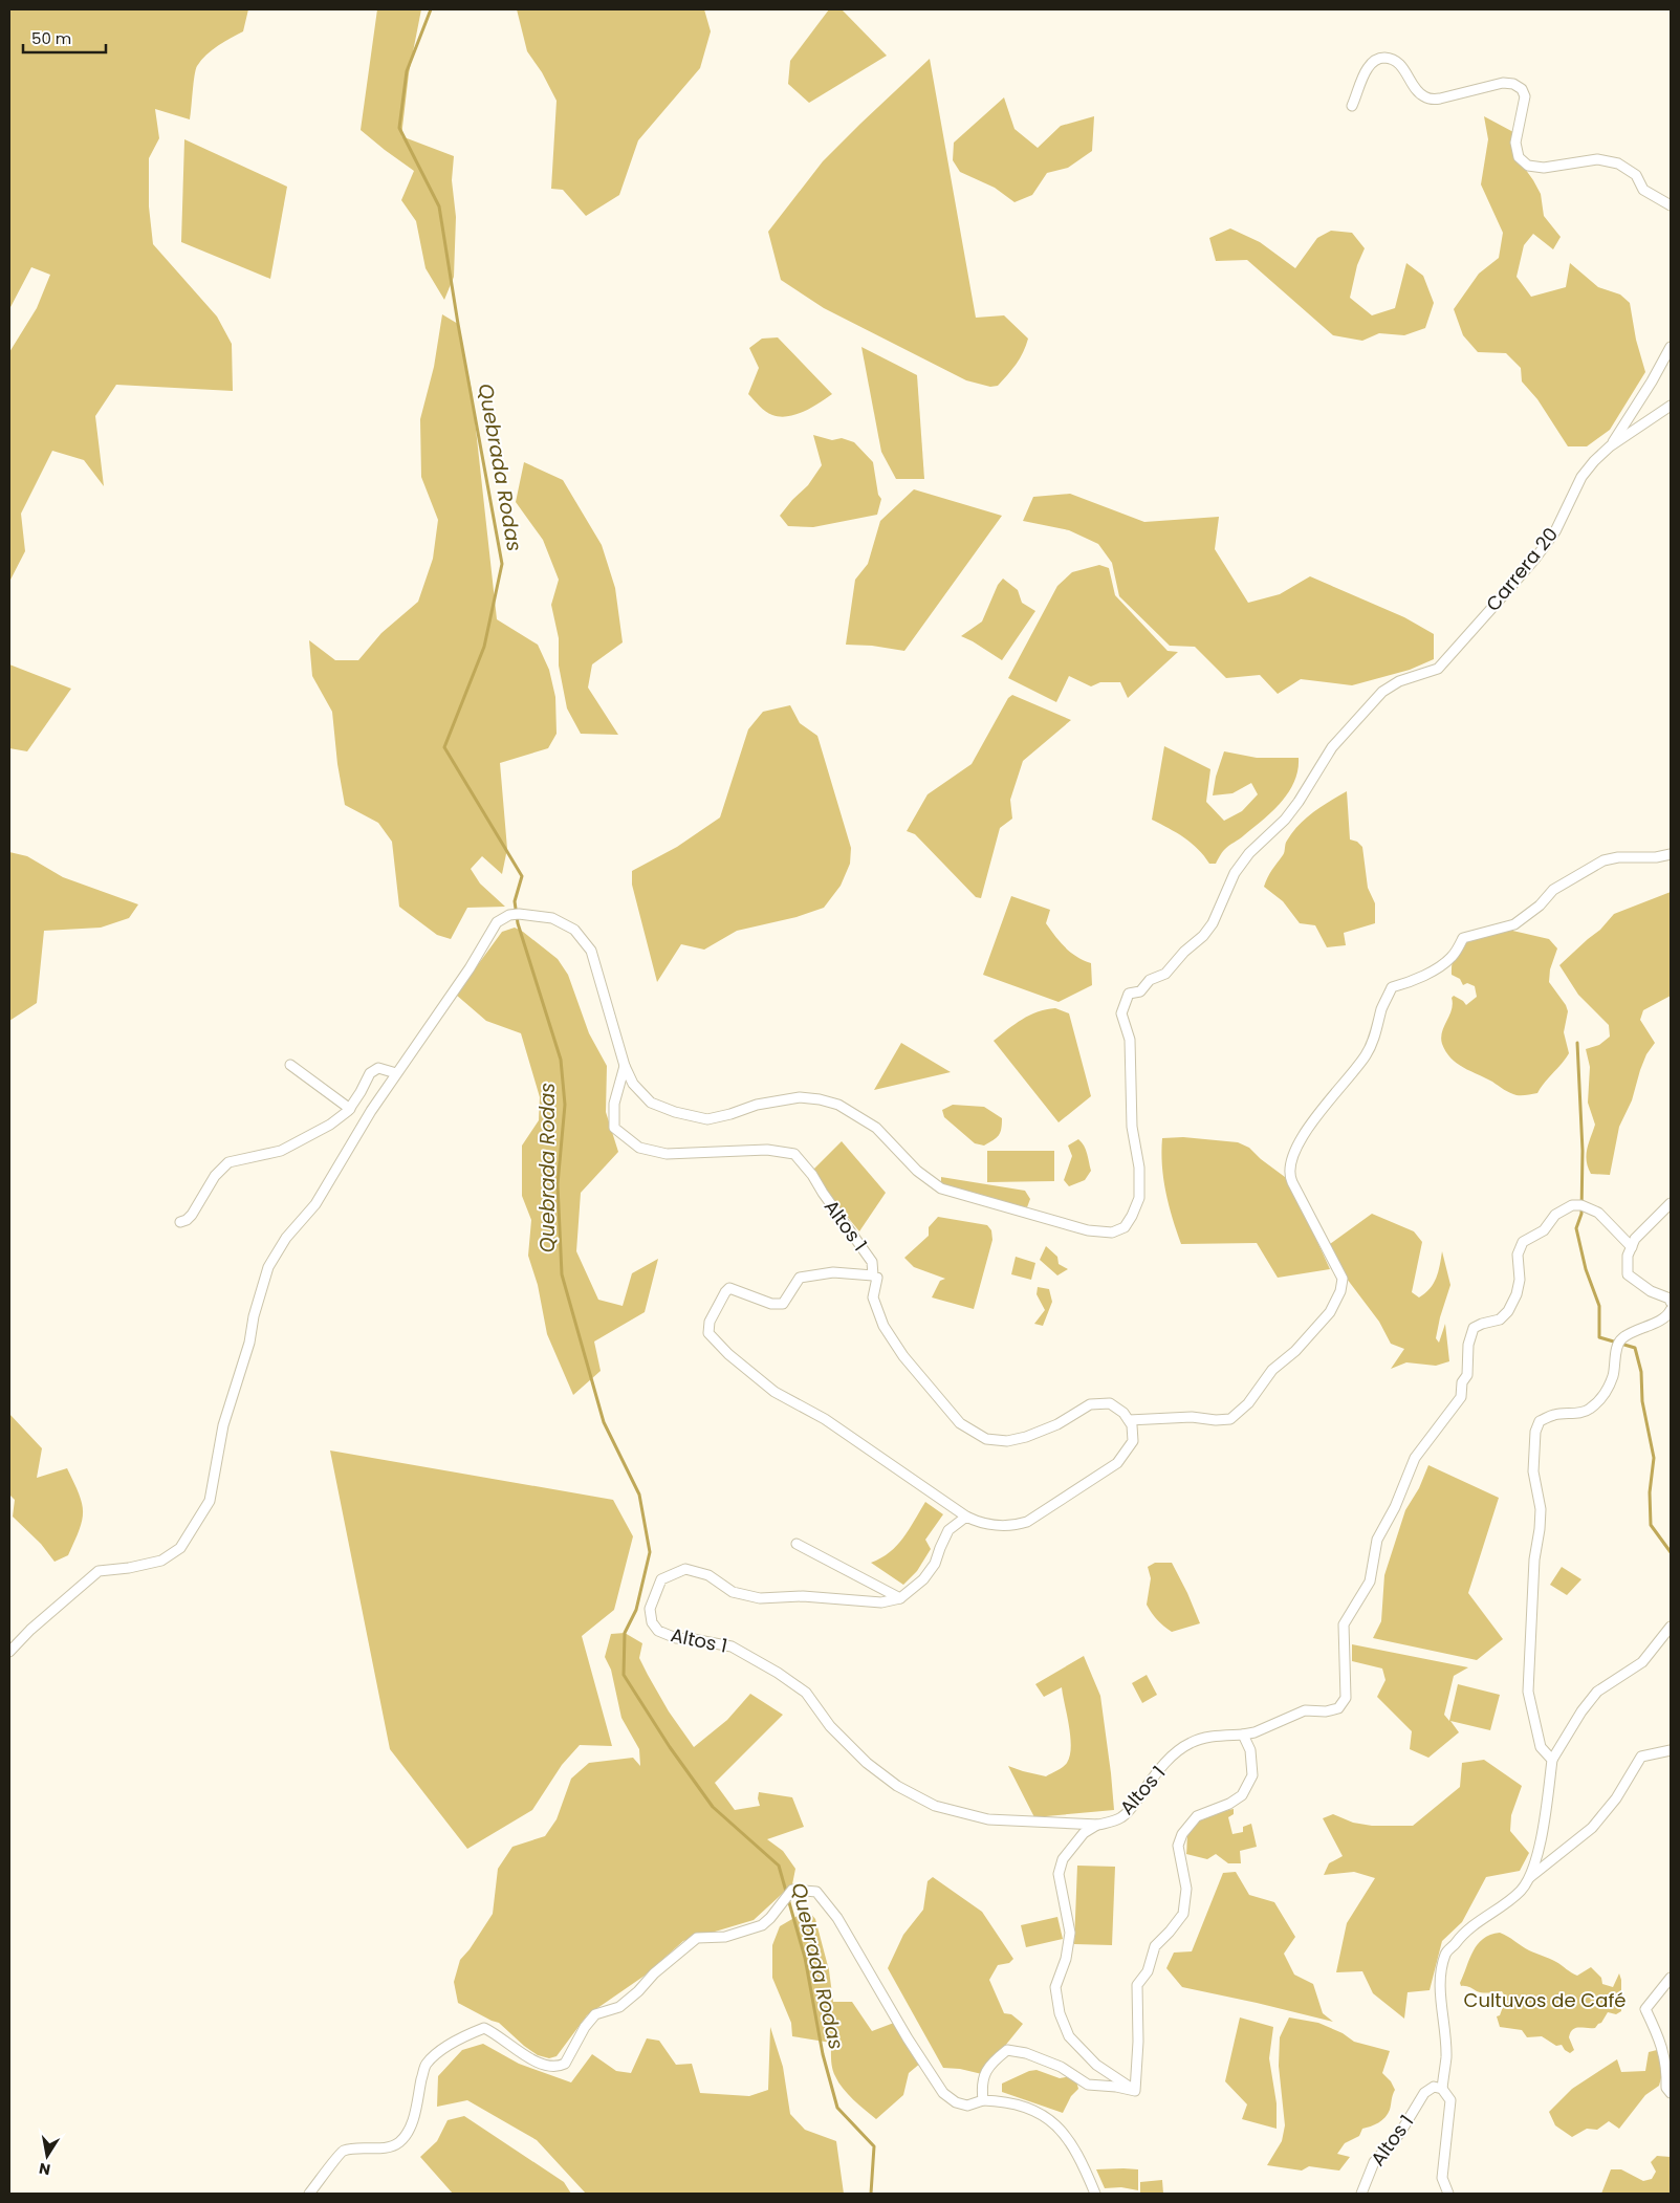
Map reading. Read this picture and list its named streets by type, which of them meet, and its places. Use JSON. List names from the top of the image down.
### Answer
{
  "streets": {
    "street": ["Carrera 20", "Altos 1"]
  },
  "crossings": [
    ["Carrera 20", "Altos 1"]
  ],
  "water": ["Quebrada Rodas"],
  "parks": ["Cultuvos de Café"],
  "scale_bar": "50 m",
  "north": "bottom"
}
